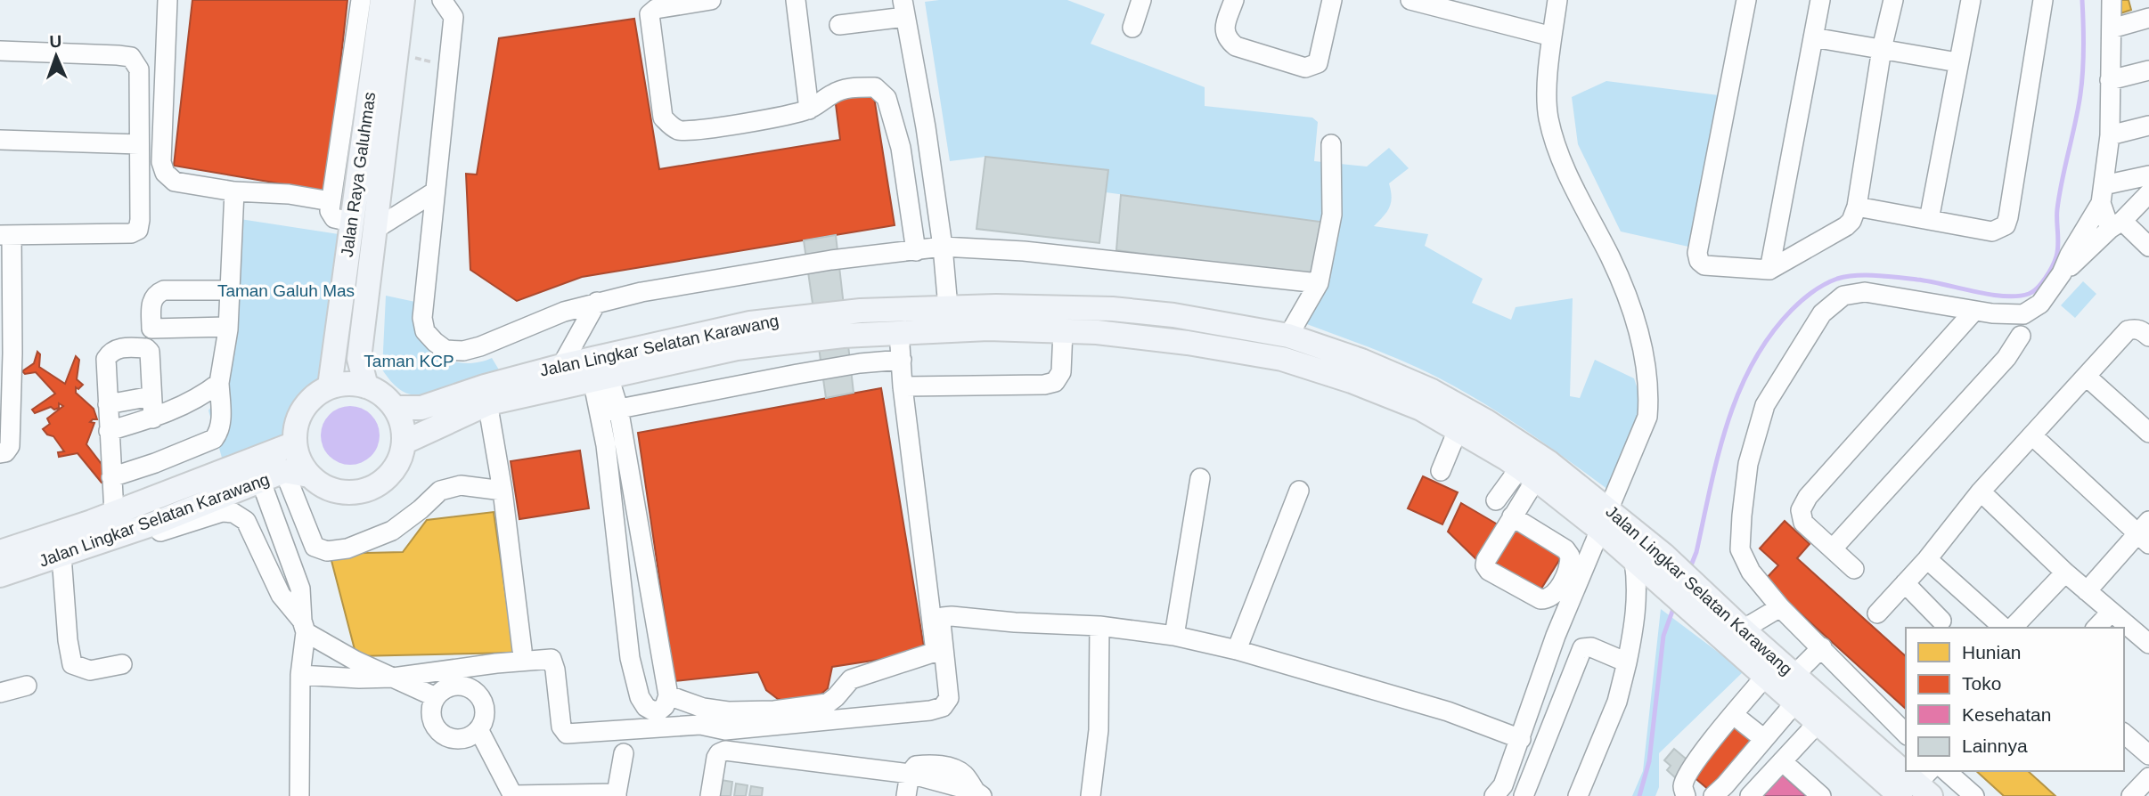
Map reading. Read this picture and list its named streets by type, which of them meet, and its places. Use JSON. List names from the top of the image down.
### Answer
{
  "streets": {
    "main road": ["Jalan Raya Galuhmas", "Jalan Lingkar Selatan Karawang"]
  },
  "crossings": [
    ["Jalan Raya Galuhmas", "Jalan Lingkar Selatan Karawang"]
  ],
  "parks": ["Taman Galuh Mas", "Taman KCP"],
  "legend": [
    "Hunian",
    "Toko",
    "Kesehatan",
    "Lainnya"
  ],
  "north": "top"
}
